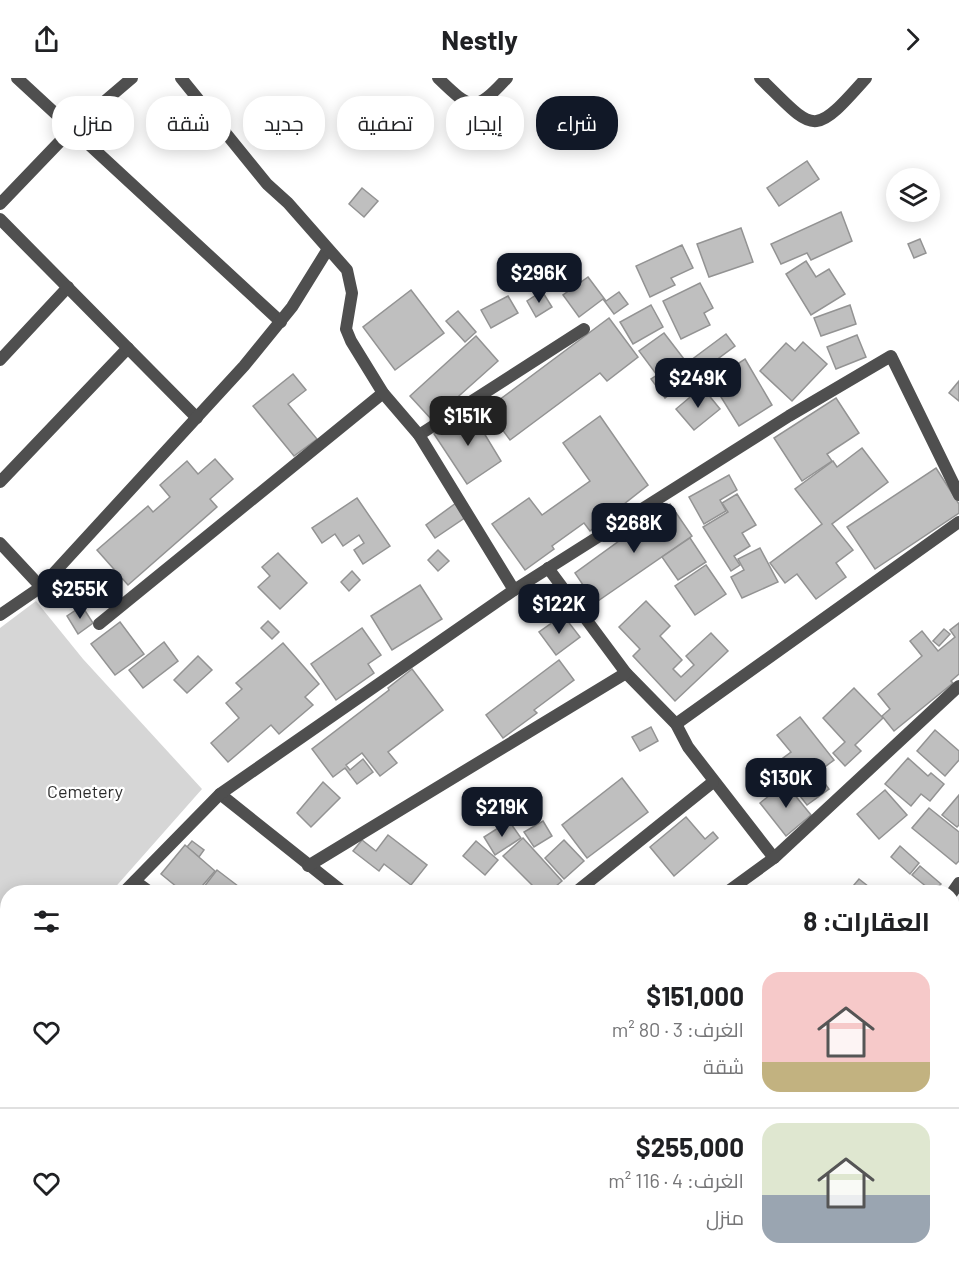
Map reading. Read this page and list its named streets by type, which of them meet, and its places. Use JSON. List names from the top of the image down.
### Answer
{
  "parks": ["Cemetery"],
  "page": {
    "header": "Nestly",
    "chip": [
      "شراء",
      "إيجار",
      "تصفية",
      "جديد",
      "شقة",
      "منزل"
    ],
    "price": [
      "$296K",
      "$249K",
      "$151K",
      "$268K",
      "$255K",
      "$122K",
      "$130K",
      "$219K"
    ],
    "heading": "العقارات: 8",
    "list": [
      {
        "name": "$151,000",
        "note": "الغرف: 3 · 80 m² · شقة"
      },
      {
        "name": "$255,000",
        "note": "الغرف: 4 · 116 m² · منزل"
      }
    ]
  }
}
